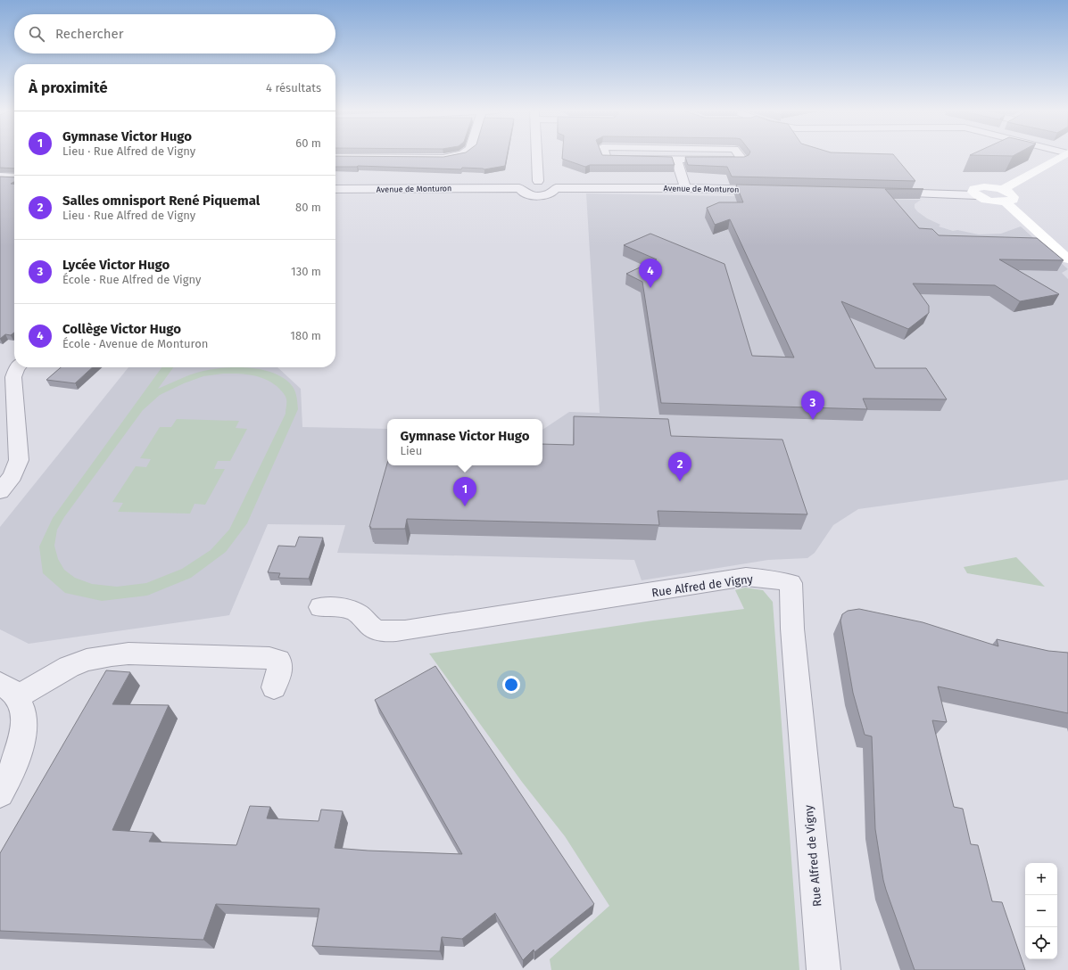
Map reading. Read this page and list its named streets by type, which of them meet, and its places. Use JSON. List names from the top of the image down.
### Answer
{
  "streets": {
    "street": ["Avenue de Monturon", "Rue Alfred de Vigny"]
  },
  "page": {
    "search": "Rechercher",
    "heading": ["À proximité", "4 résultats"],
    "list": [
      {
        "mark": "1",
        "name": "Gymnase Victor Hugo",
        "note": "Lieu · Rue Alfred de Vigny",
        "value": "60 m"
      },
      {
        "mark": "2",
        "name": "Salles omnisport René Piquemal",
        "note": "Lieu · Rue Alfred de Vigny",
        "value": "80 m"
      },
      {
        "mark": "3",
        "name": "Lycée Victor Hugo",
        "note": "École · Rue Alfred de Vigny",
        "value": "130 m"
      },
      {
        "mark": "4",
        "name": "Collège Victor Hugo",
        "note": "École · Avenue de Monturon",
        "value": "180 m"
      }
    ],
    "pins": [
      "4",
      "3",
      "2",
      "1"
    ],
    "popup": ["Gymnase Victor Hugo", "Lieu"],
    "map_buttons": ["+", "−"]
  }
}
